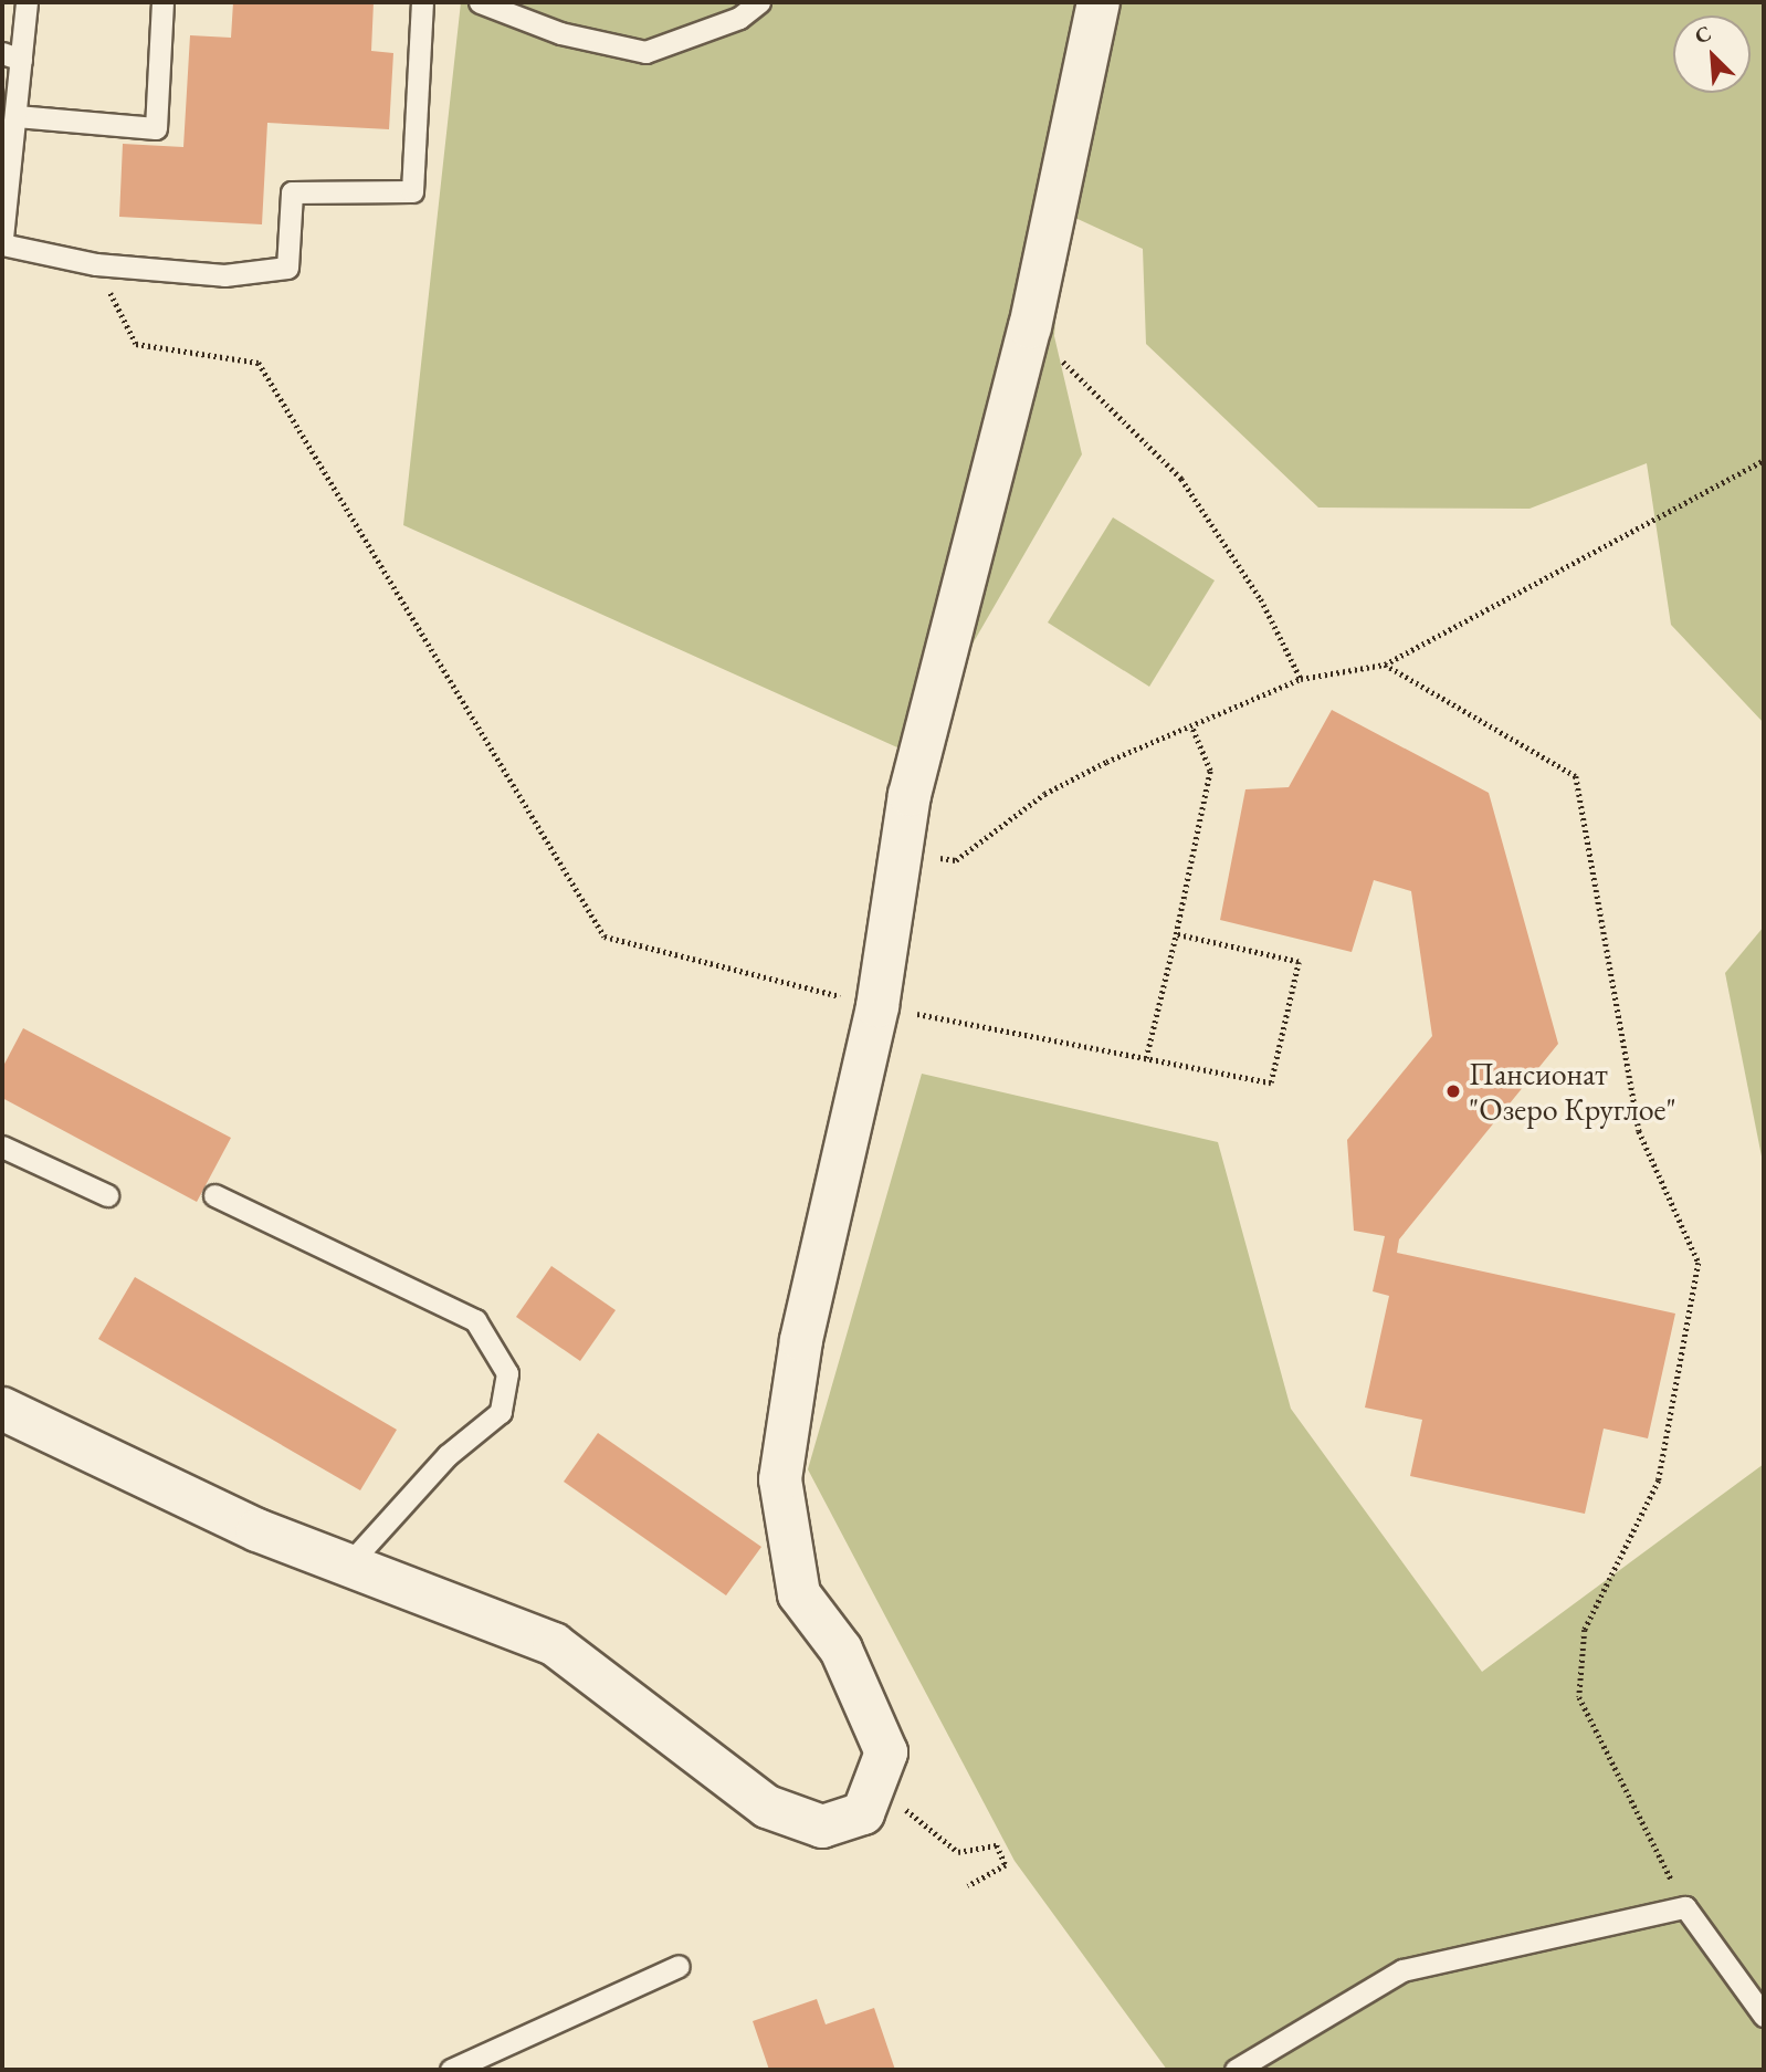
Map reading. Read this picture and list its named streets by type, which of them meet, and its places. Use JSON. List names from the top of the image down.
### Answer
{
  "places": ["Пансионат \"Озеро Круглое\""],
  "north": "top left"
}
